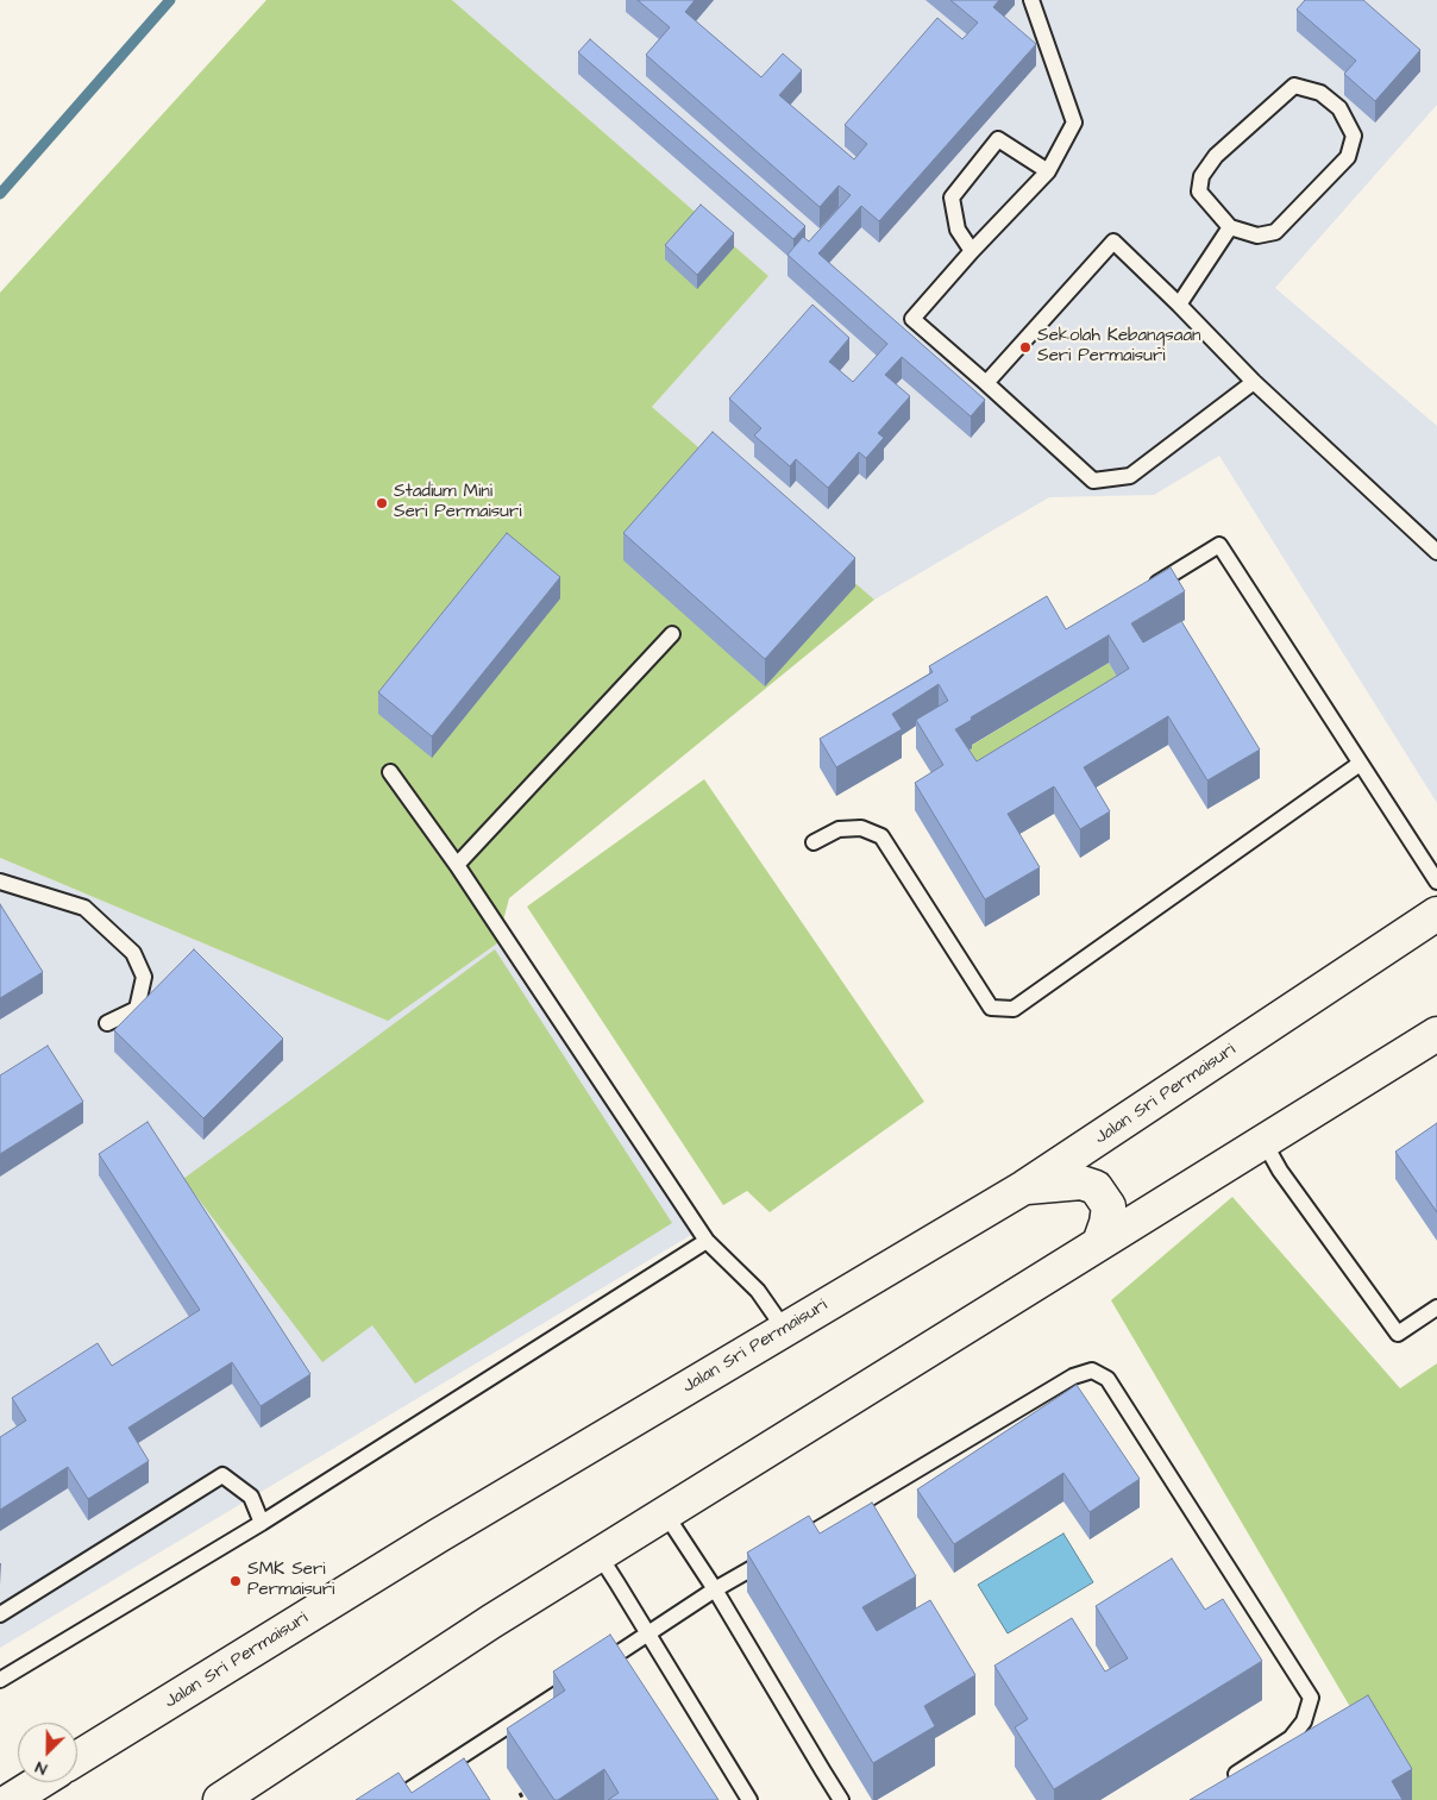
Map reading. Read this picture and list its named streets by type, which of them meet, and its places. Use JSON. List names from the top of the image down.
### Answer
{
  "streets": {
    "street": ["Jalan Sri Permaisuri"]
  },
  "places": ["Sekolah Kebangsaan Seri Permaisuri", "Stadium Mini Seri Permaisuri", "SMK Seri Permaisuri"],
  "north": "bottom left"
}
